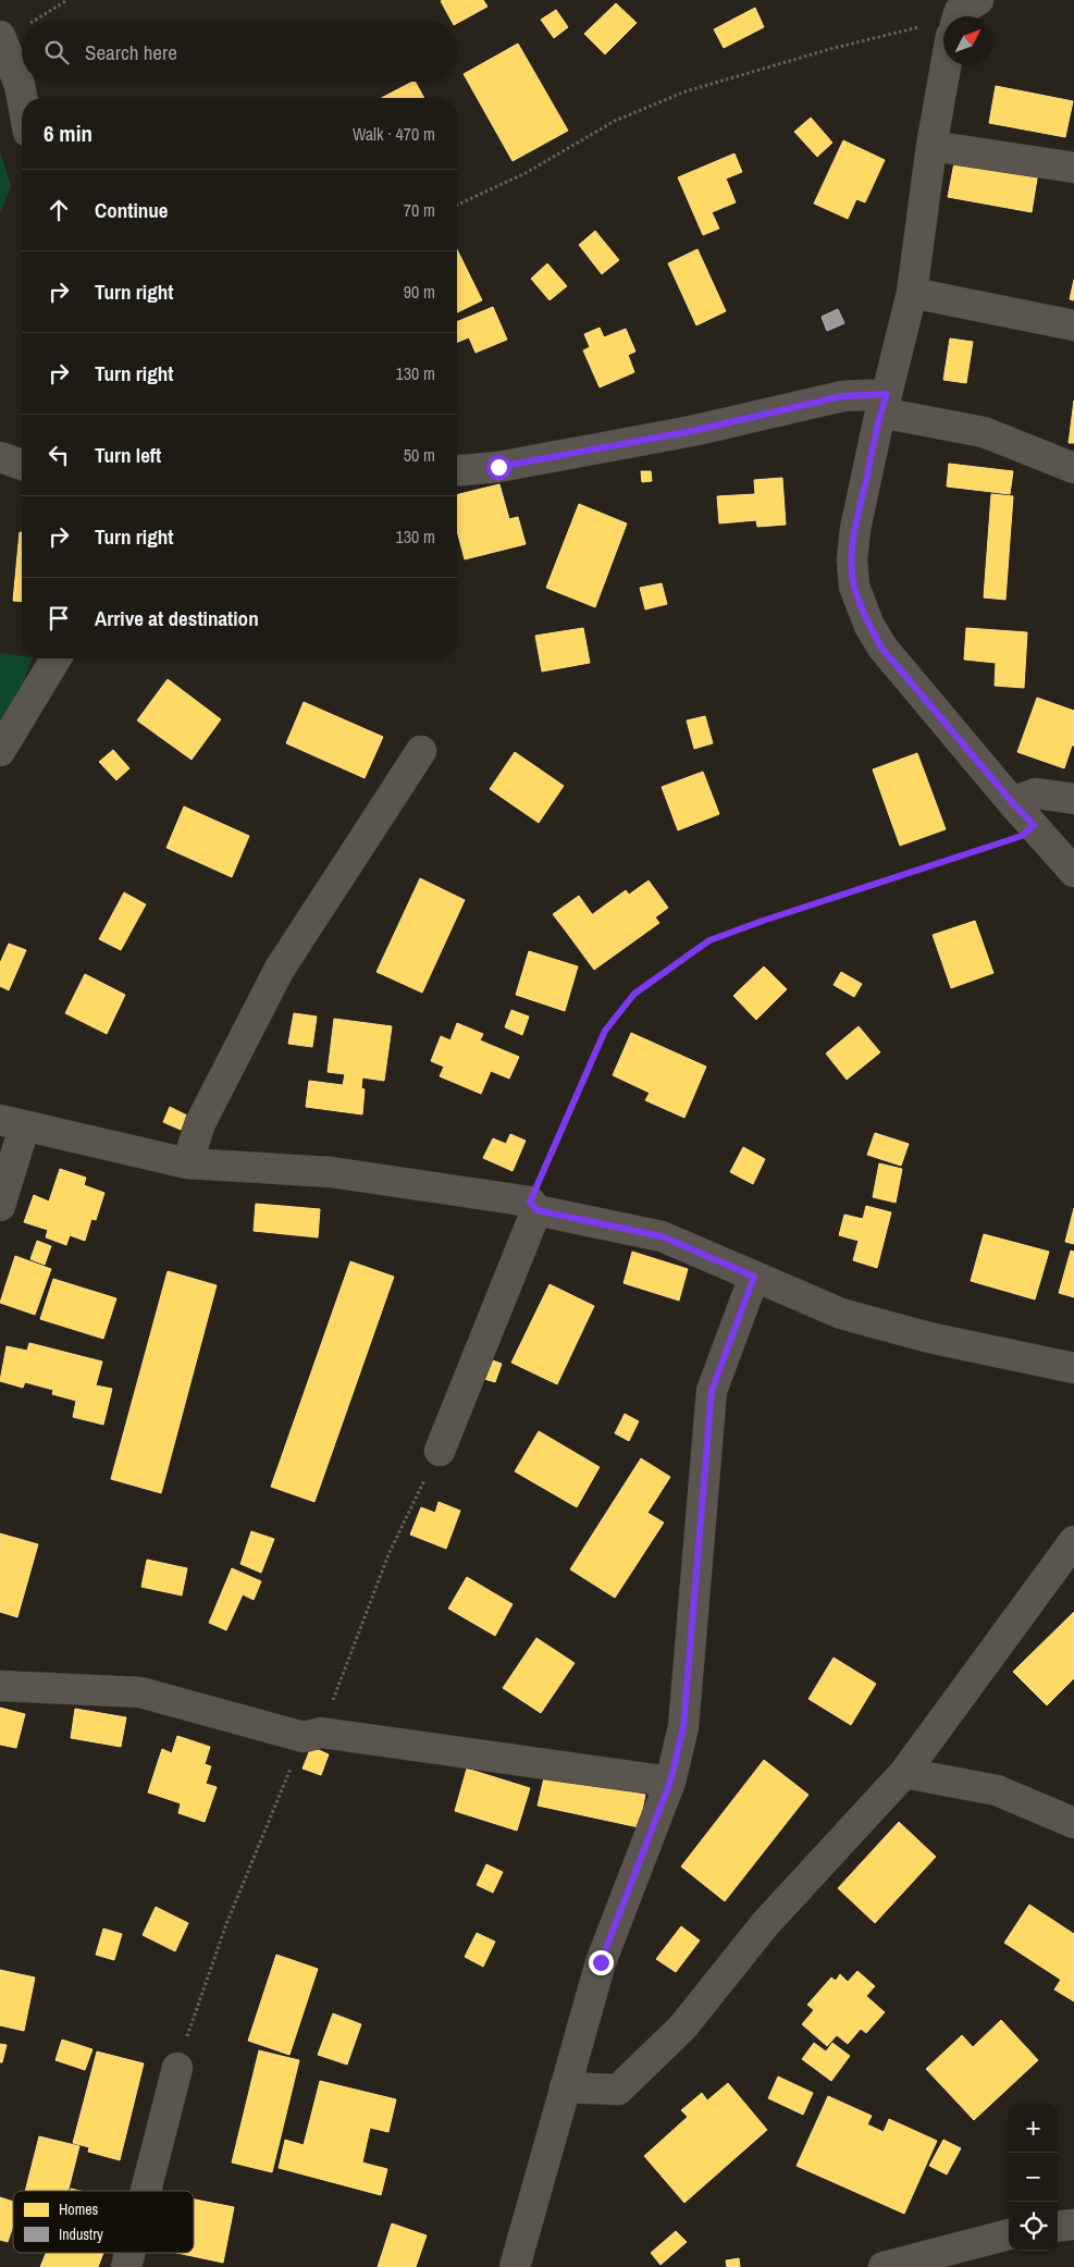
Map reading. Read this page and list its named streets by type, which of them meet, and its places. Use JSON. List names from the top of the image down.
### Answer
{
  "legend": ["Homes", "Industry"],
  "north": "top right",
  "page": {
    "search": "Search here",
    "heading": ["6 min", "Walk · 470 m"],
    "list": [
      ["Continue", "70 m"],
      ["Turn right", "90 m"],
      ["Turn right", "130 m"],
      ["Turn left", "50 m"],
      ["Turn right", "130 m"],
      "Arrive at destination"
    ],
    "map_buttons": ["+", "−"]
  }
}
